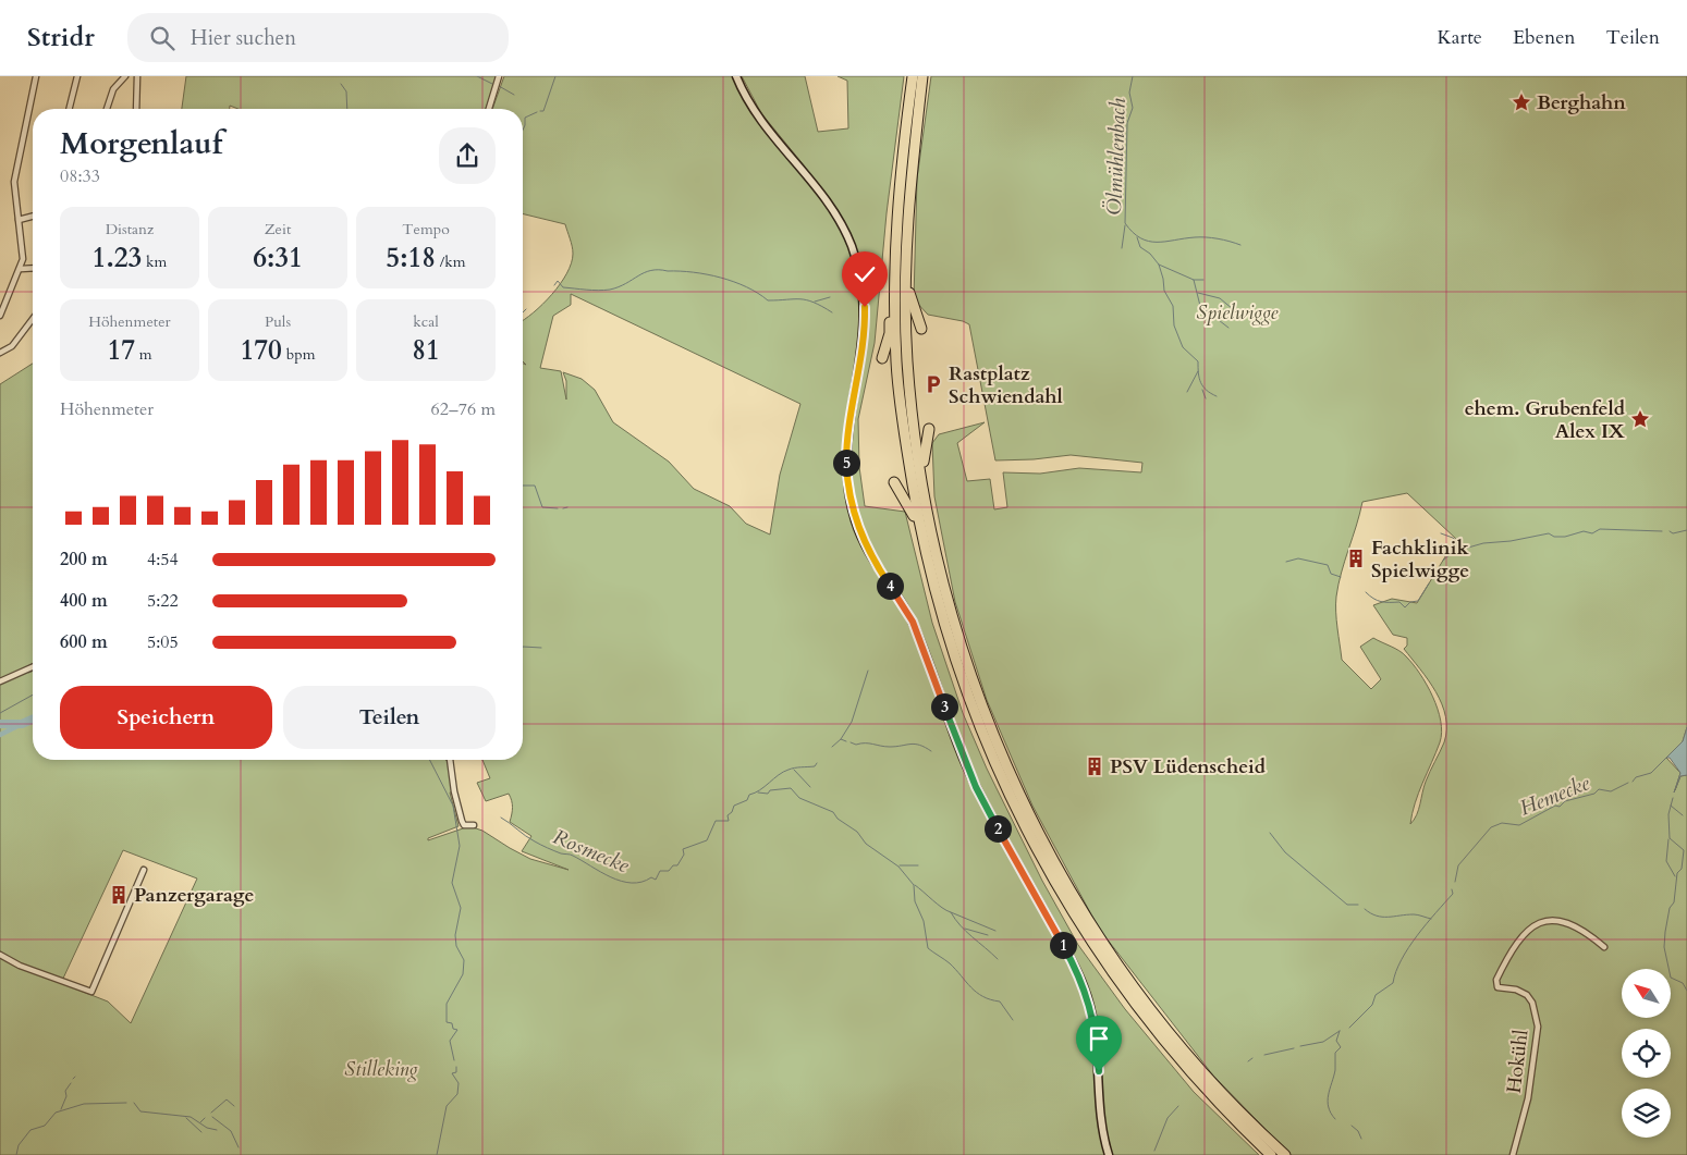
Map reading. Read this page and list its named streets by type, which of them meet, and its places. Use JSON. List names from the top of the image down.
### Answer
{
  "streets": {
    "street": ["Hokühl"]
  },
  "water": ["Ölmühlenbach", "Hemecke", "Rosmecke"],
  "parks": ["Spielwigge", "Stilleking"],
  "places": {
    "place": ["Berghahn", "ehem. Grubenfeld Alex IX"],
    "parking": ["Rastplatz Schwiendahl"],
    "building": ["Fachklinik Spielwigge", "PSV Lüdenscheid", "Panzergarage"]
  },
  "north": "top left",
  "page": {
    "header": "Stridr",
    "search": "Hier suchen",
    "nav": ["Karte", "Ebenen", "Teilen"],
    "heading": ["Morgenlauf", "08:33"],
    "stats": [
      ["Distanz", "1.23 km"],
      ["Zeit", "6:31"],
      ["Tempo", "5:18 /km"],
      ["Höhenmeter", "17 m"],
      ["Puls", "170 bpm"],
      ["kcal", "81"]
    ],
    "chart": ["Höhenmeter", "62–76 m"],
    "pins": [
      "5",
      "4",
      "3",
      "2",
      "1"
    ],
    "list": [
      {
        "name": "200 m",
        "note": "4:54"
      },
      {
        "name": "400 m",
        "note": "5:22"
      },
      {
        "name": "600 m",
        "note": "5:05"
      }
    ],
    "buttons": ["Speichern", "Teilen"]
  }
}
